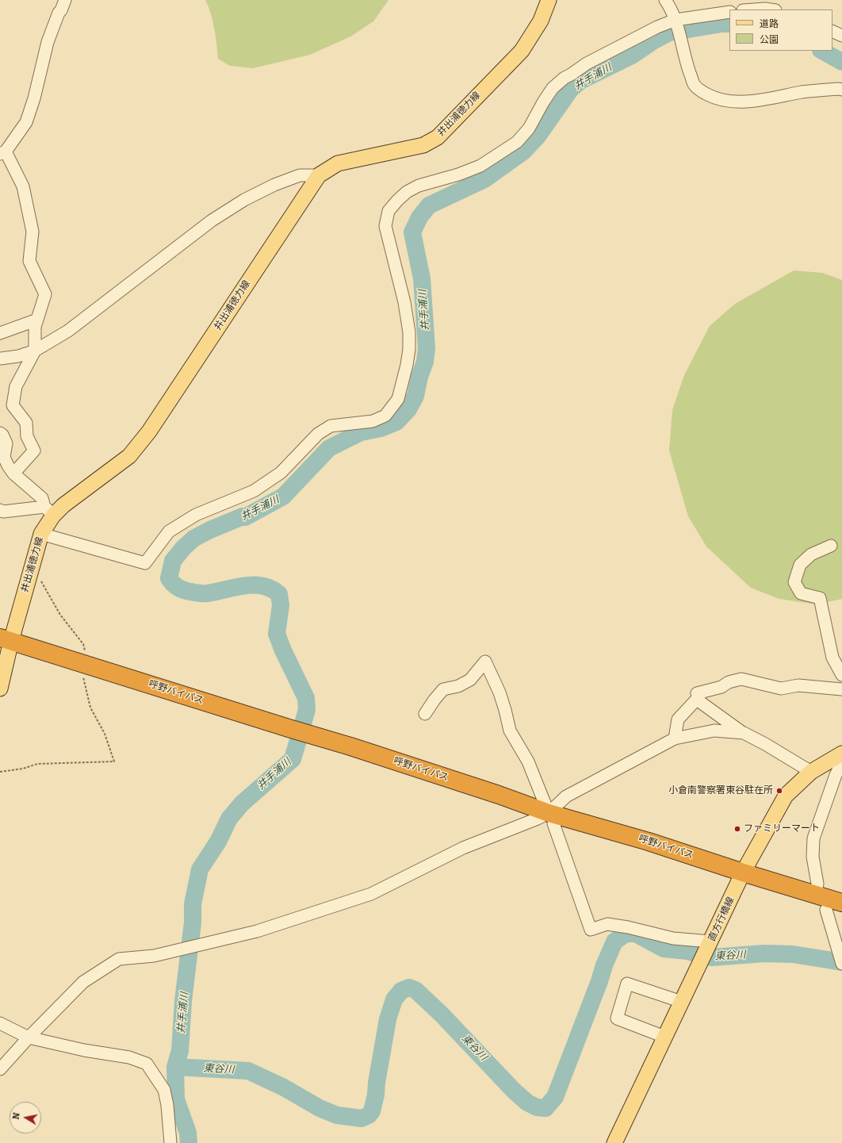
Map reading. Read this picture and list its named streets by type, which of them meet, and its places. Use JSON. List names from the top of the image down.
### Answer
{
  "streets": {
    "highway": ["呼野バイパス"],
    "main road": ["井出浦徳力線", "直方行橋線"]
  },
  "crossings": [
    ["井出浦徳力線", "呼野バイパス"],
    ["呼野バイパス", "直方行橋線"]
  ],
  "water": ["井手浦川", "東谷川"],
  "places": ["小倉南警察署東谷駐在所", "ファミリーマート"],
  "legend": ["道路", "公園"],
  "north": "left"
}
